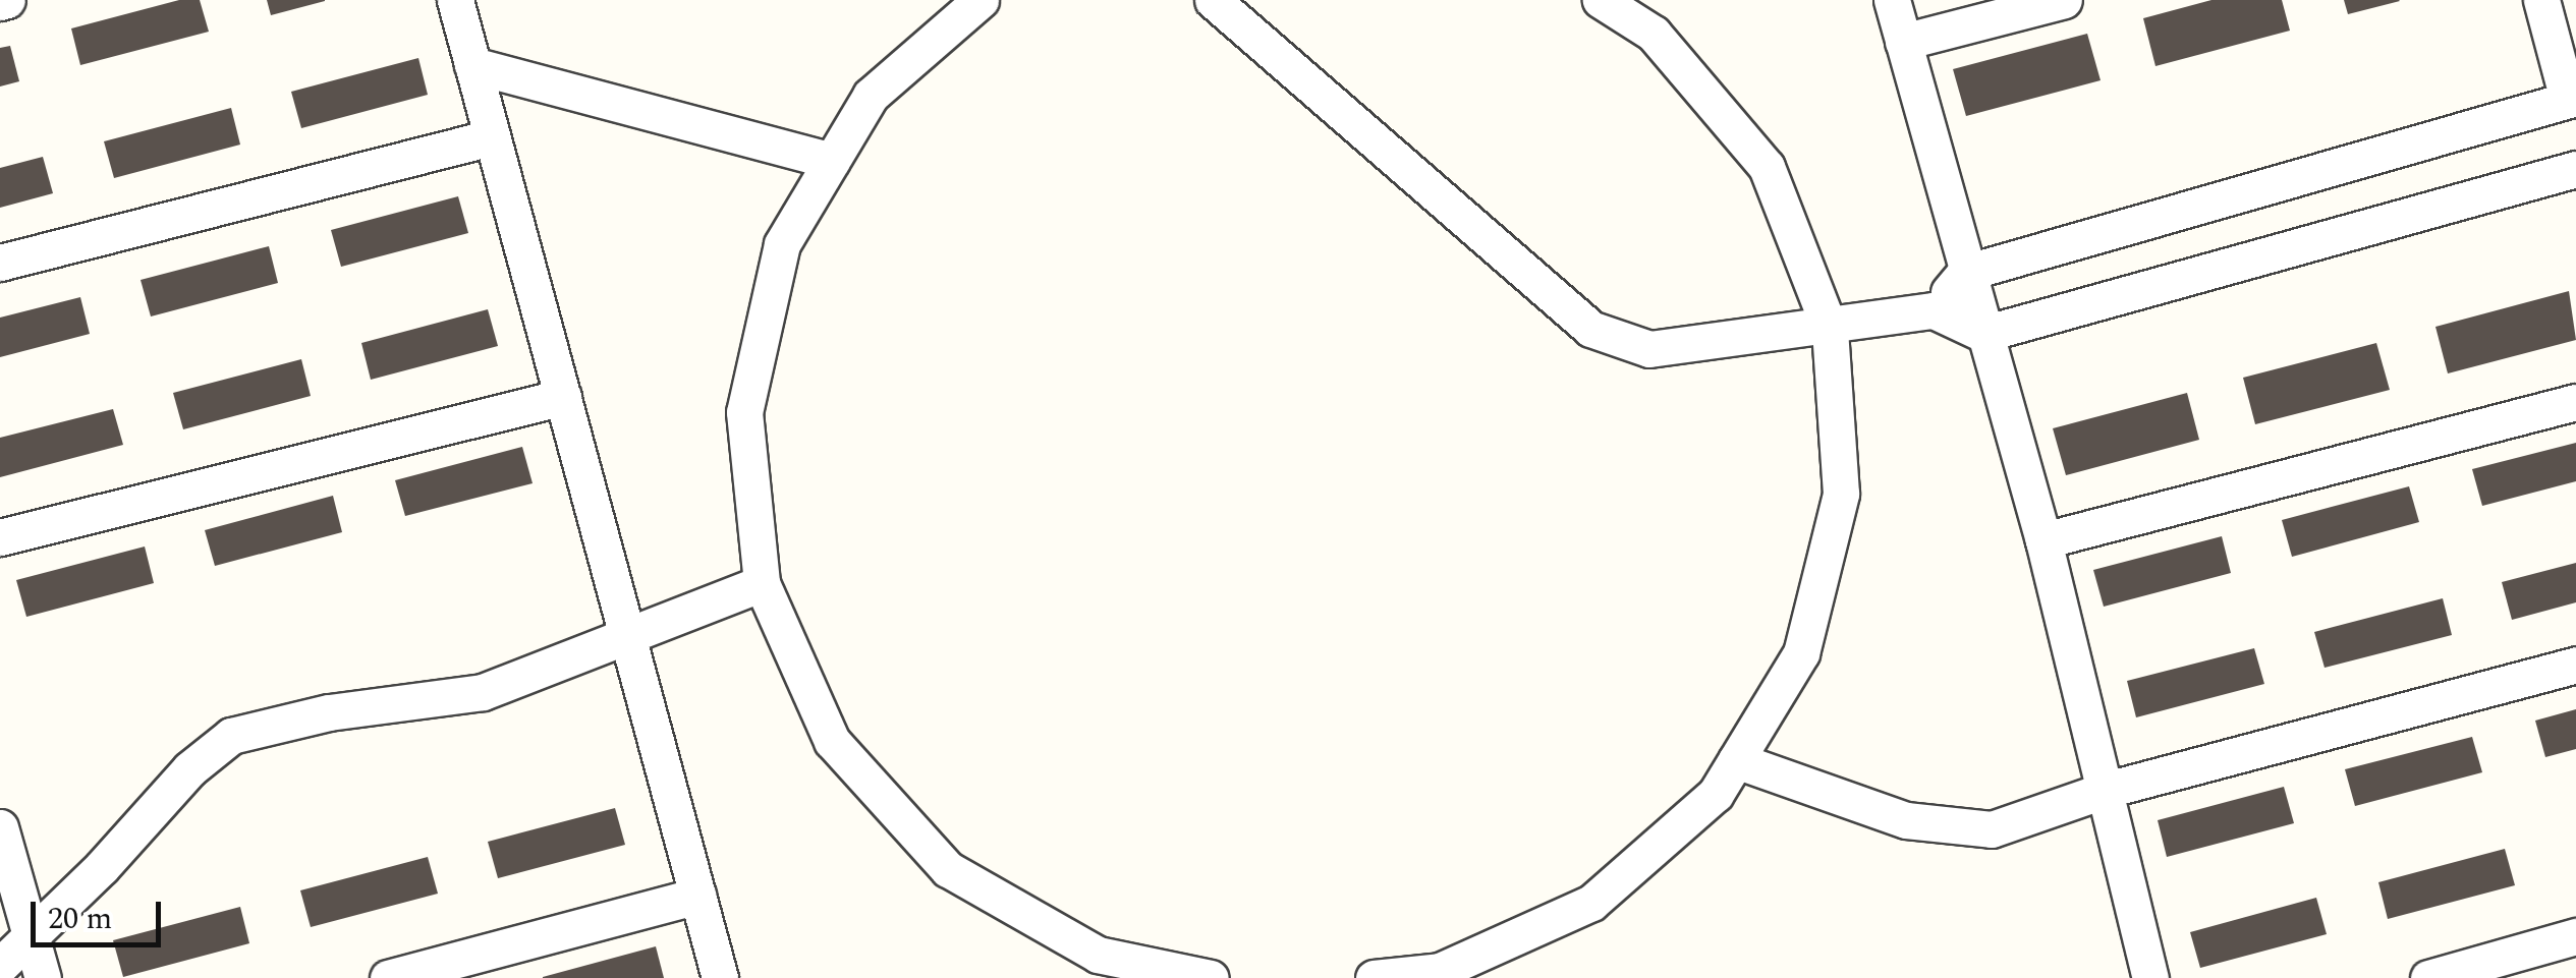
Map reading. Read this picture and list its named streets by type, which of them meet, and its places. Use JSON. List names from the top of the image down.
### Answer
{
  "scale_bar": "20 m"
}
